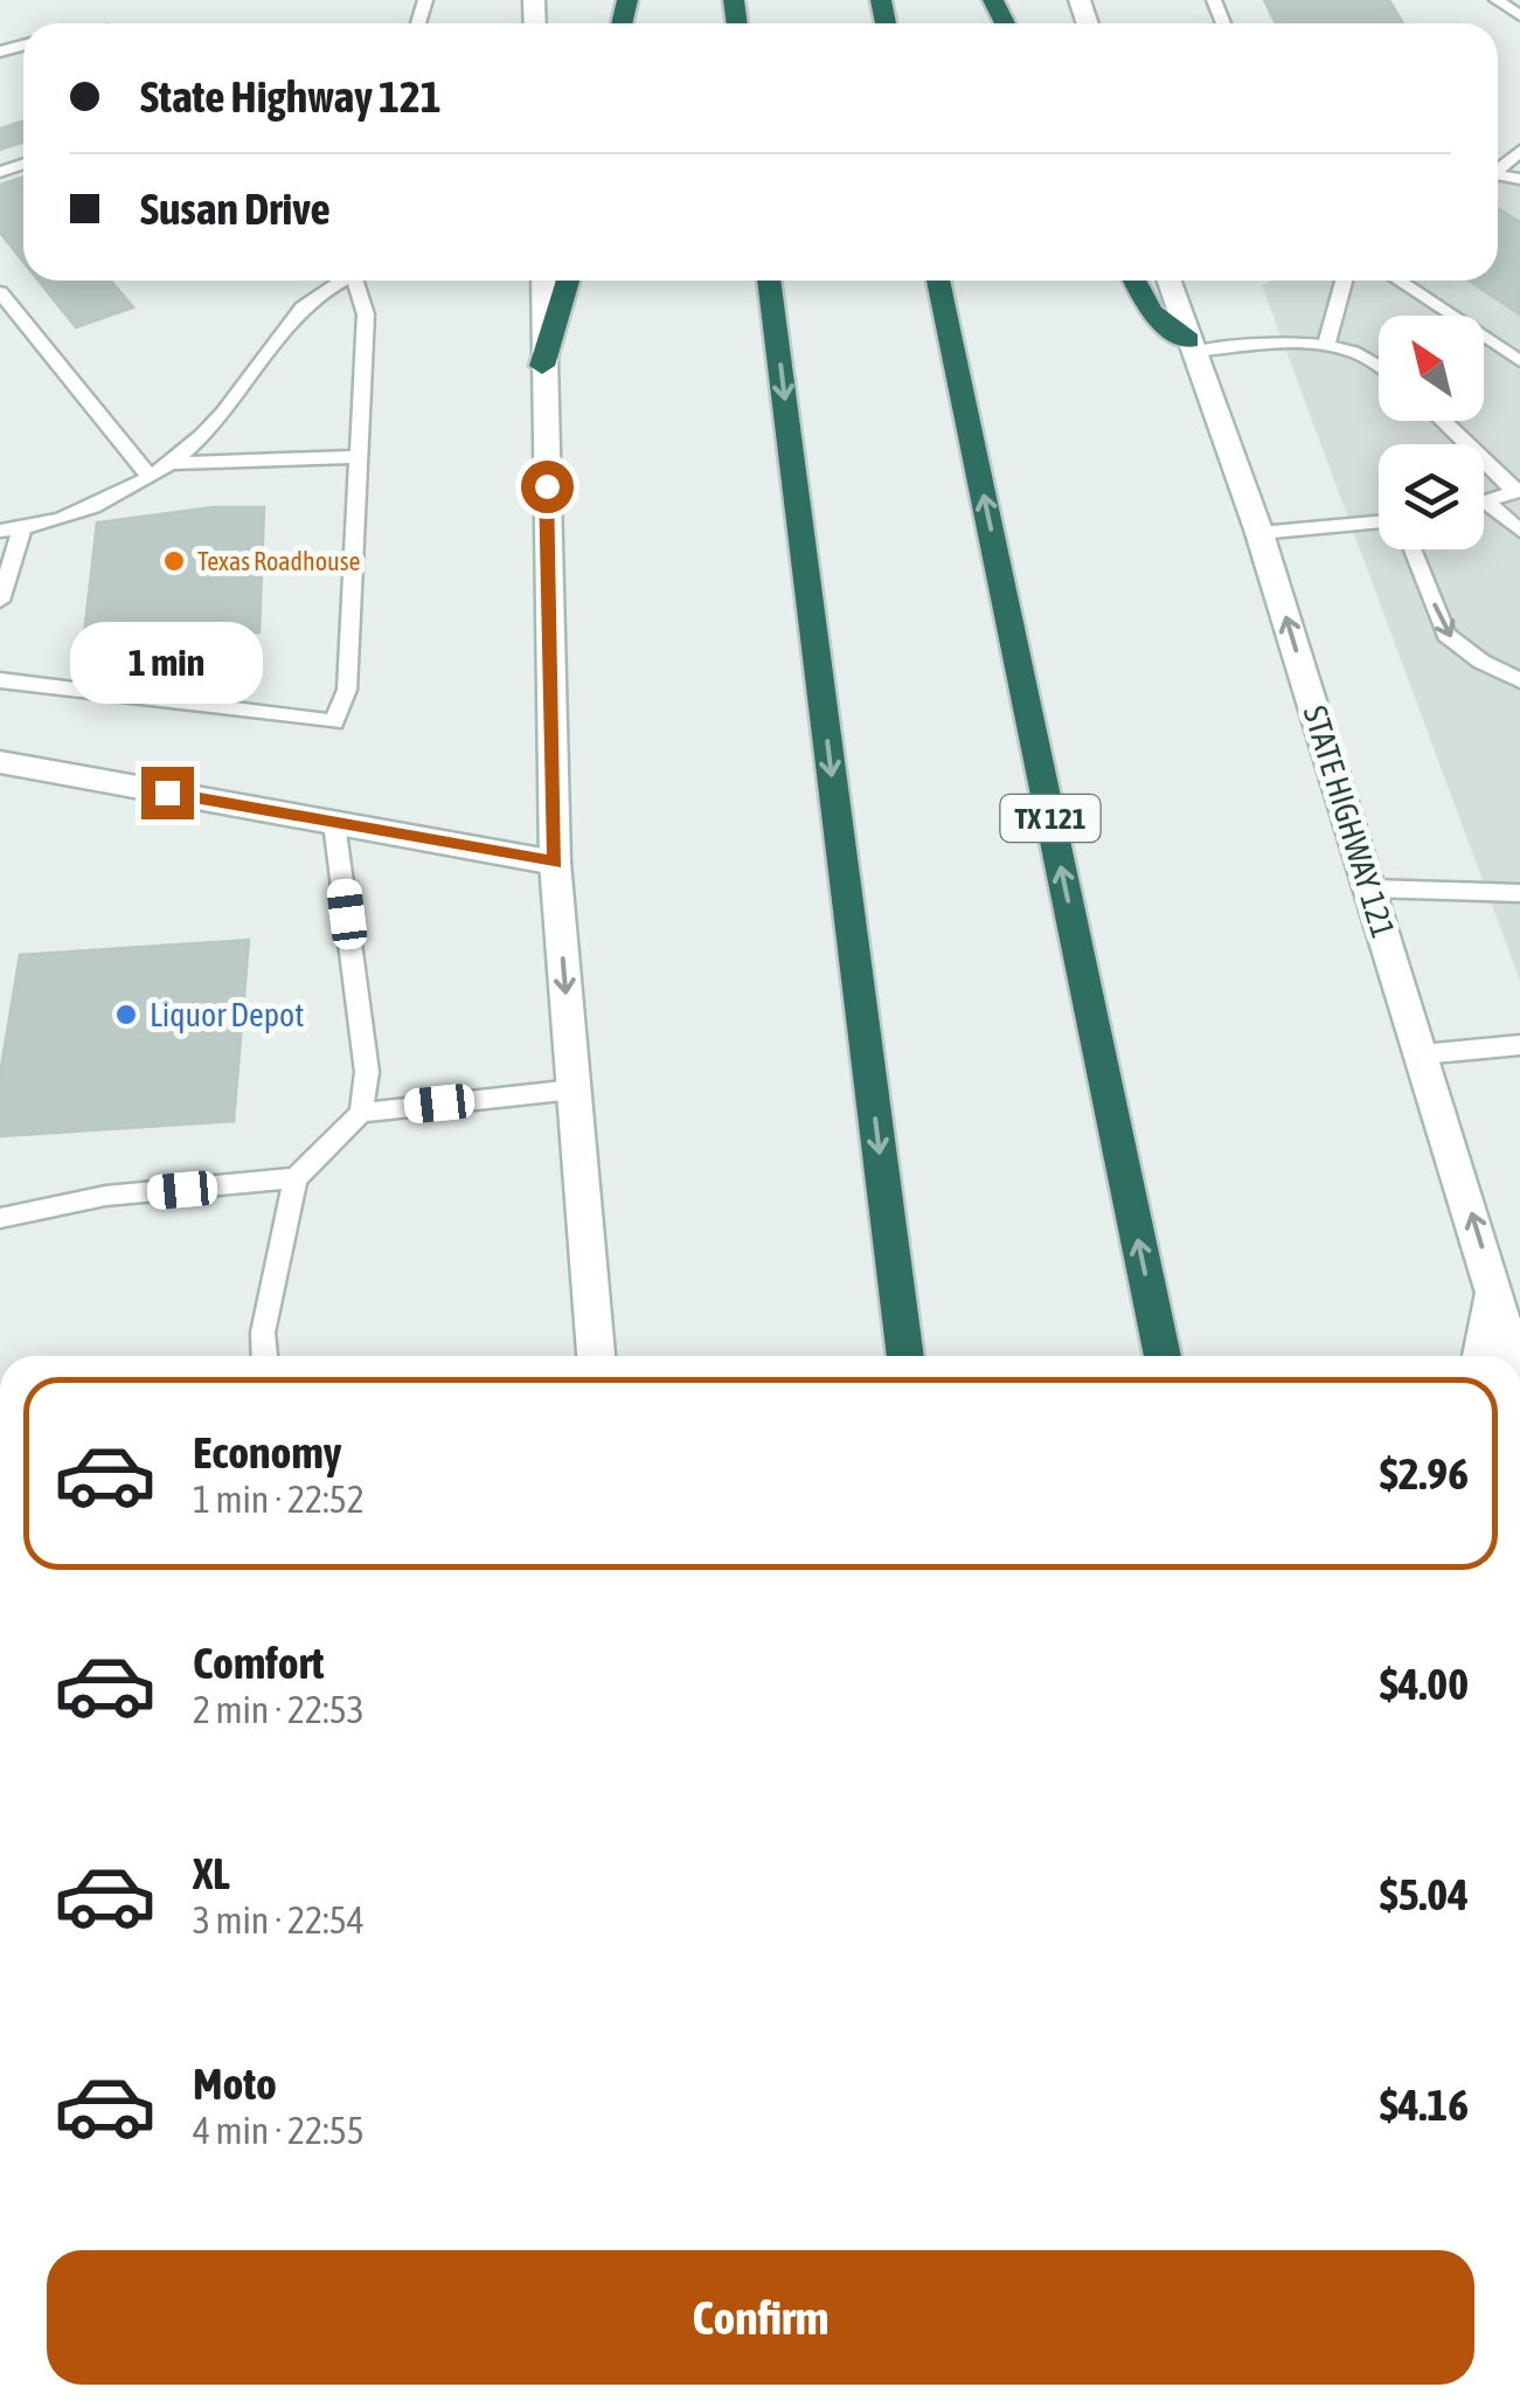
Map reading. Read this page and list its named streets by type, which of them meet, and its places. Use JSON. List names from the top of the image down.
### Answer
{
  "streets": {
    "highway": ["TX 121"],
    "main road": ["STATE HIGHWAY 121"]
  },
  "one_way": ["STATE HIGHWAY 121"],
  "places": ["Texas Roadhouse", "Liquor Depot"],
  "north": "top left",
  "page": {
    "banner": ["State Highway 121", "Susan Drive"],
    "bubble": "1 min",
    "list": [
      {
        "name": "Economy",
        "note": "1 min · 22:52",
        "value": "$2.96"
      },
      {
        "name": "Comfort",
        "note": "2 min · 22:53",
        "value": "$4.00"
      },
      {
        "name": "XL",
        "note": "3 min · 22:54",
        "value": "$5.04"
      },
      {
        "name": "Moto",
        "note": "4 min · 22:55",
        "value": "$4.16"
      }
    ],
    "buttons": "Confirm"
  }
}
